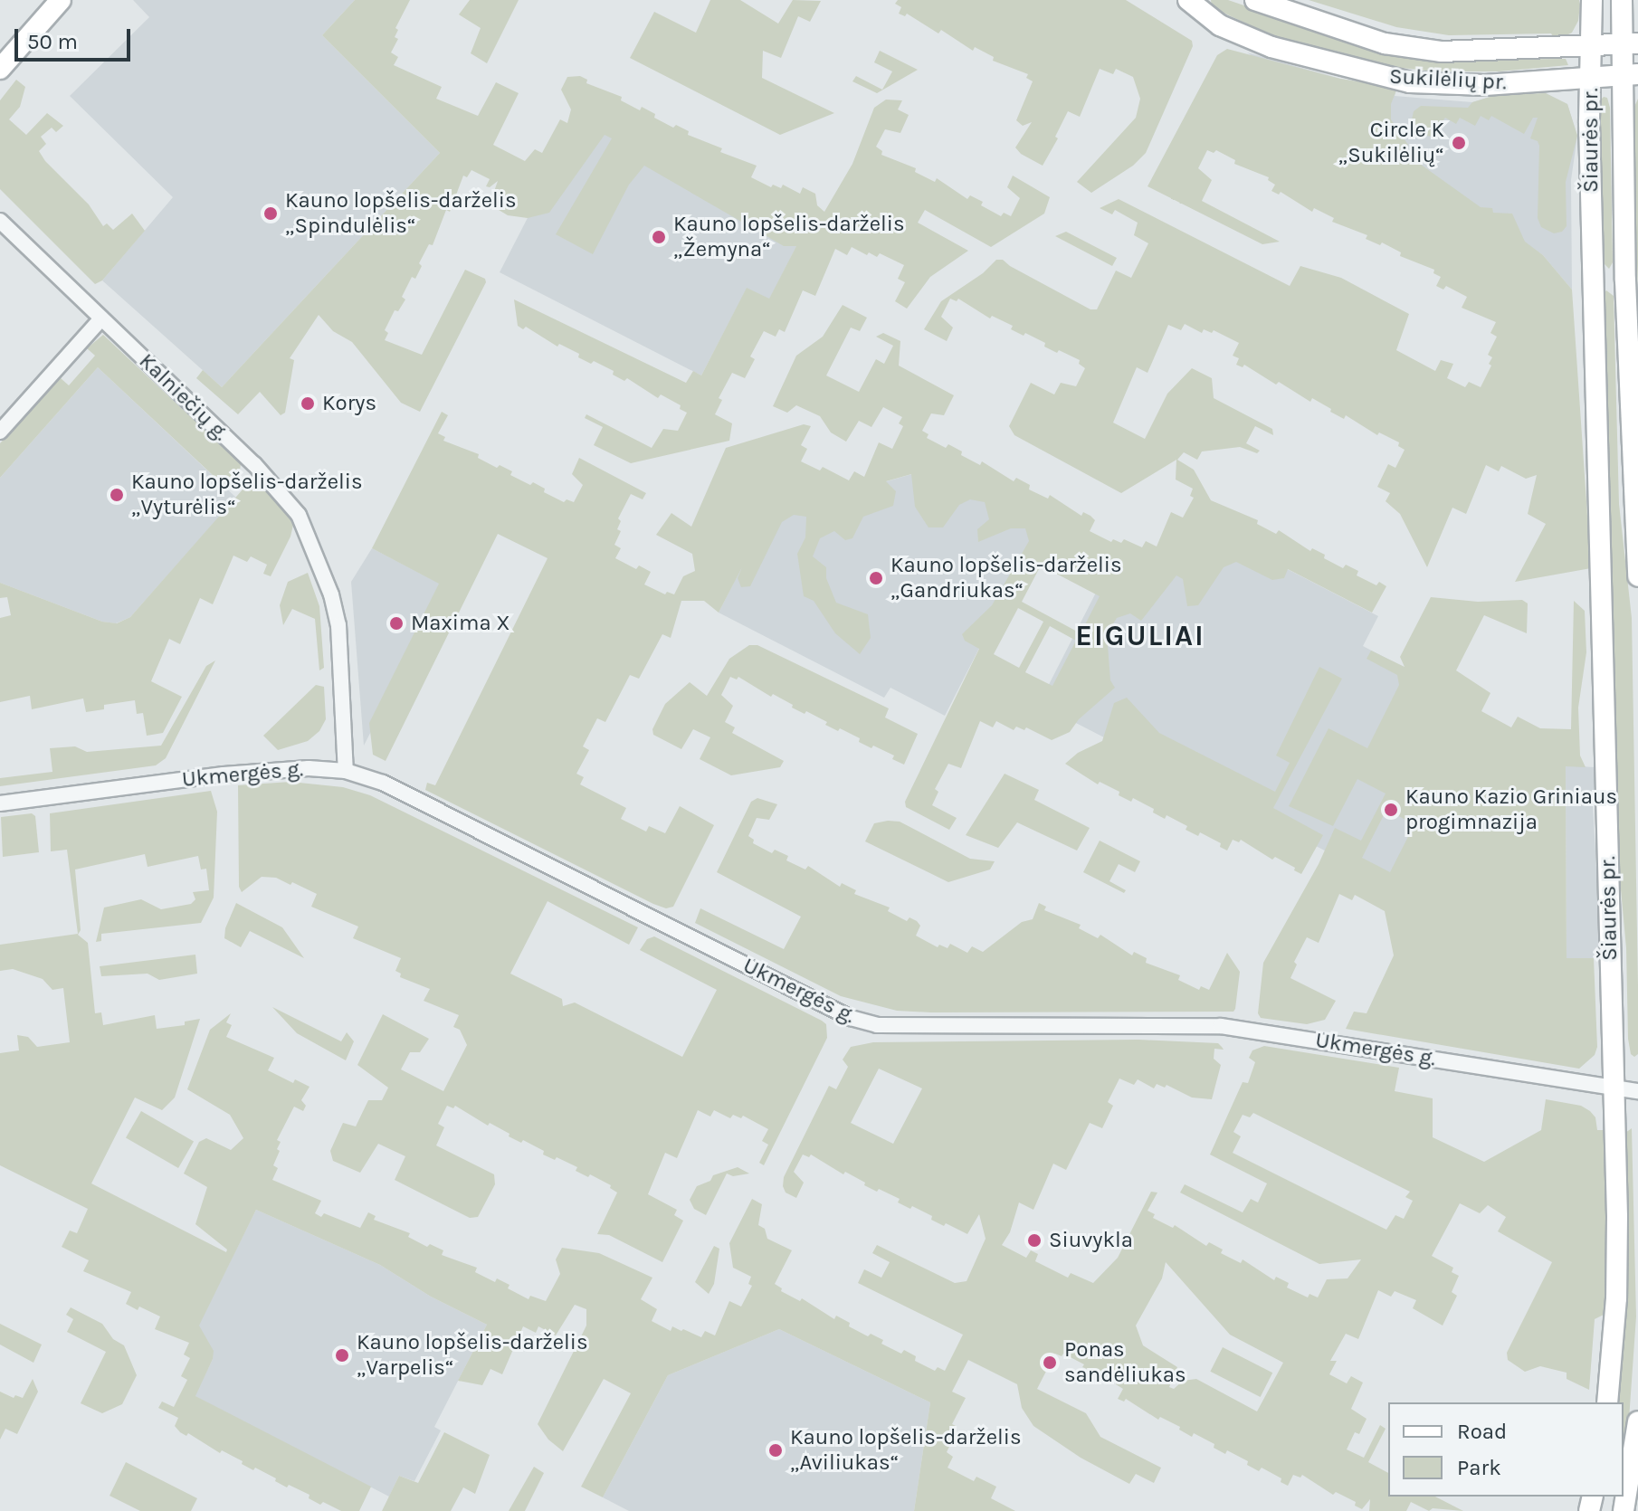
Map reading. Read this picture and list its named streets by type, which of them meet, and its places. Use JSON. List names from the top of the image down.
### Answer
{
  "streets": {
    "main road": ["Sukilėlių pr.", "Šiaurės pr."],
    "street": ["Kalniečių g.", "Ukmergės g."]
  },
  "crossings": [
    ["Sukilėlių pr.", "Šiaurės pr."],
    ["Šiaurės pr.", "Ukmergės g."],
    ["Kalniečių g.", "Ukmergės g."]
  ],
  "districts": ["EIGULIAI"],
  "places": [
    "Circle K „Sukilėlių“",
    "Kauno lopšelis-darželis „Spindulėlis“",
    "Kauno lopšelis-darželis „Žemyna“",
    "Korys",
    "Kauno lopšelis-darželis „Vyturėlis“",
    "Kauno lopšelis-darželis „Gandriukas“",
    "Maxima X",
    "Kauno Kazio Griniaus progimnazija",
    "Siuvykla",
    "Kauno lopšelis-darželis „Varpelis“",
    "Ponas sandėliukas",
    "Kauno lopšelis-darželis „Aviliukas“"
  ],
  "legend": ["Road", "Park"],
  "scale_bar": "50 m"
}
